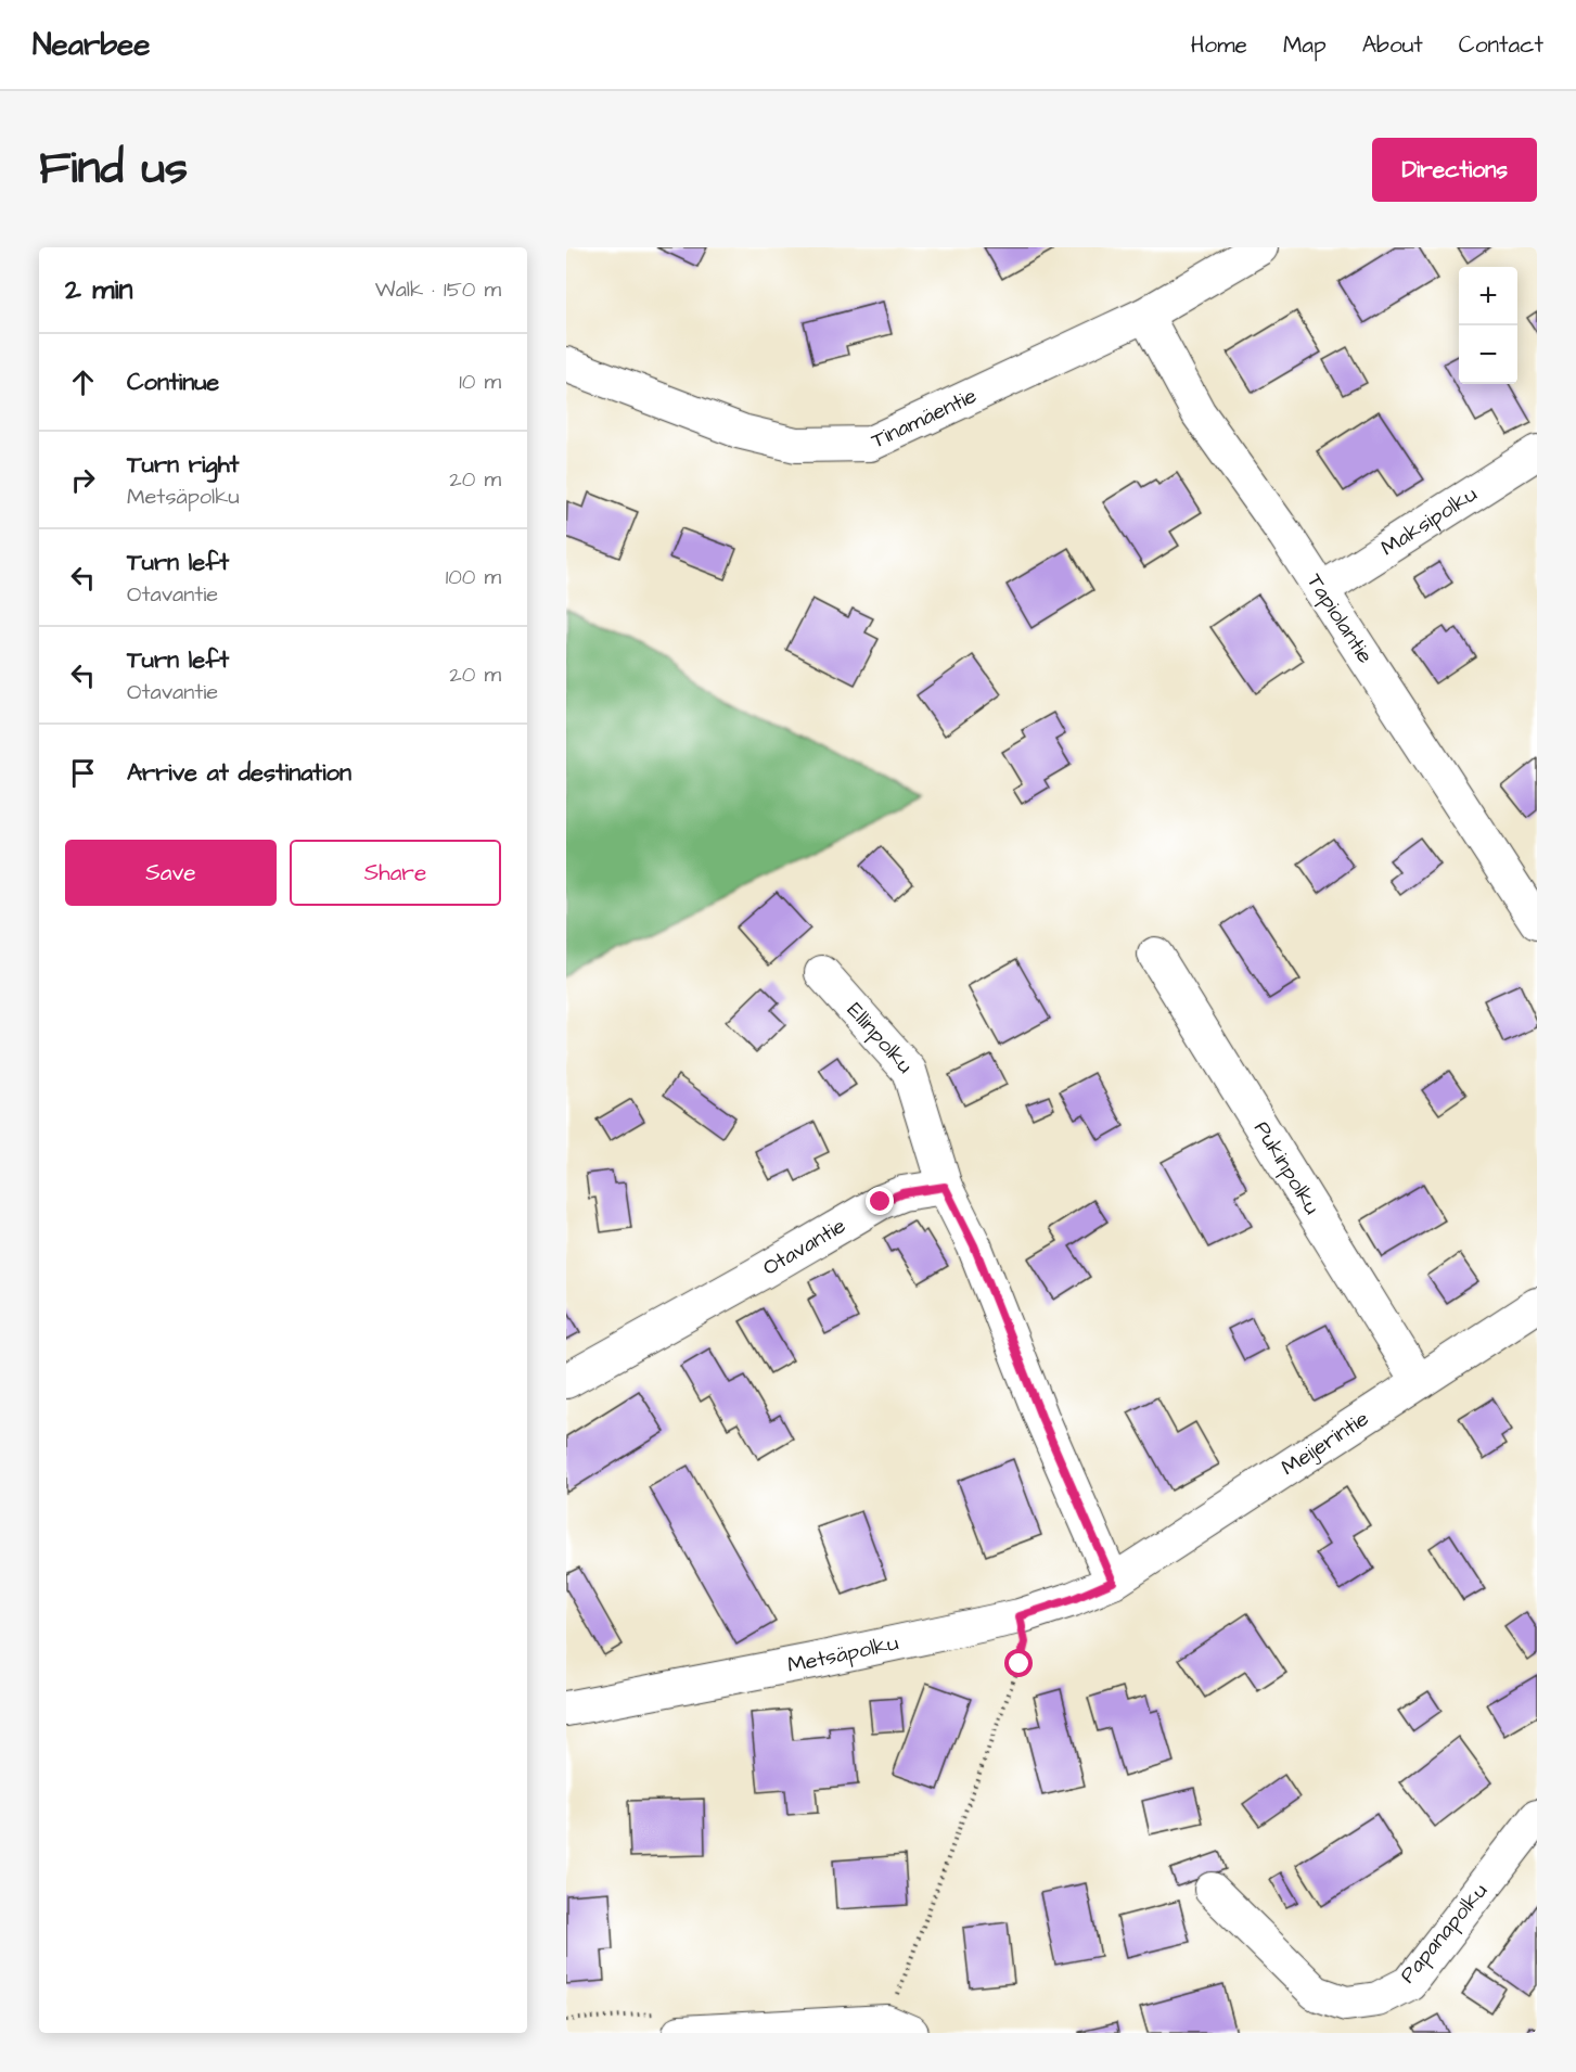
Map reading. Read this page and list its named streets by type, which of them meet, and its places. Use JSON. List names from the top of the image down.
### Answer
{
  "streets": {
    "street": [
      "Tinamäentie",
      "Maksipolku",
      "Tapiolantie",
      "Ellinpolku",
      "Pukinpolku",
      "Otavantie",
      "Meijerintie",
      "Metsäpolku",
      "Papanapolku"
    ]
  },
  "crossings": [
    ["Tinamäentie", "Tapiolantie"],
    ["Maksipolku", "Tapiolantie"],
    ["Ellinpolku", "Otavantie"],
    ["Pukinpolku", "Meijerintie"],
    ["Meijerintie", "Metsäpolku"]
  ],
  "page": {
    "header": "Nearbee",
    "nav": [
      "Home",
      "Map",
      "About",
      "Contact"
    ],
    "title": "Find us",
    "buttons": [
      "Directions",
      ["Save", "Share"]
    ],
    "heading": ["2 min", "Walk · 150 m"],
    "map_buttons": ["+", "−"],
    "list": [
      ["Continue", "10 m"],
      ["Turn right", "Metsäpolku", "20 m"],
      ["Turn left", "Otavantie", "100 m"],
      ["Turn left", "Otavantie", "20 m"],
      "Arrive at destination"
    ]
  }
}
